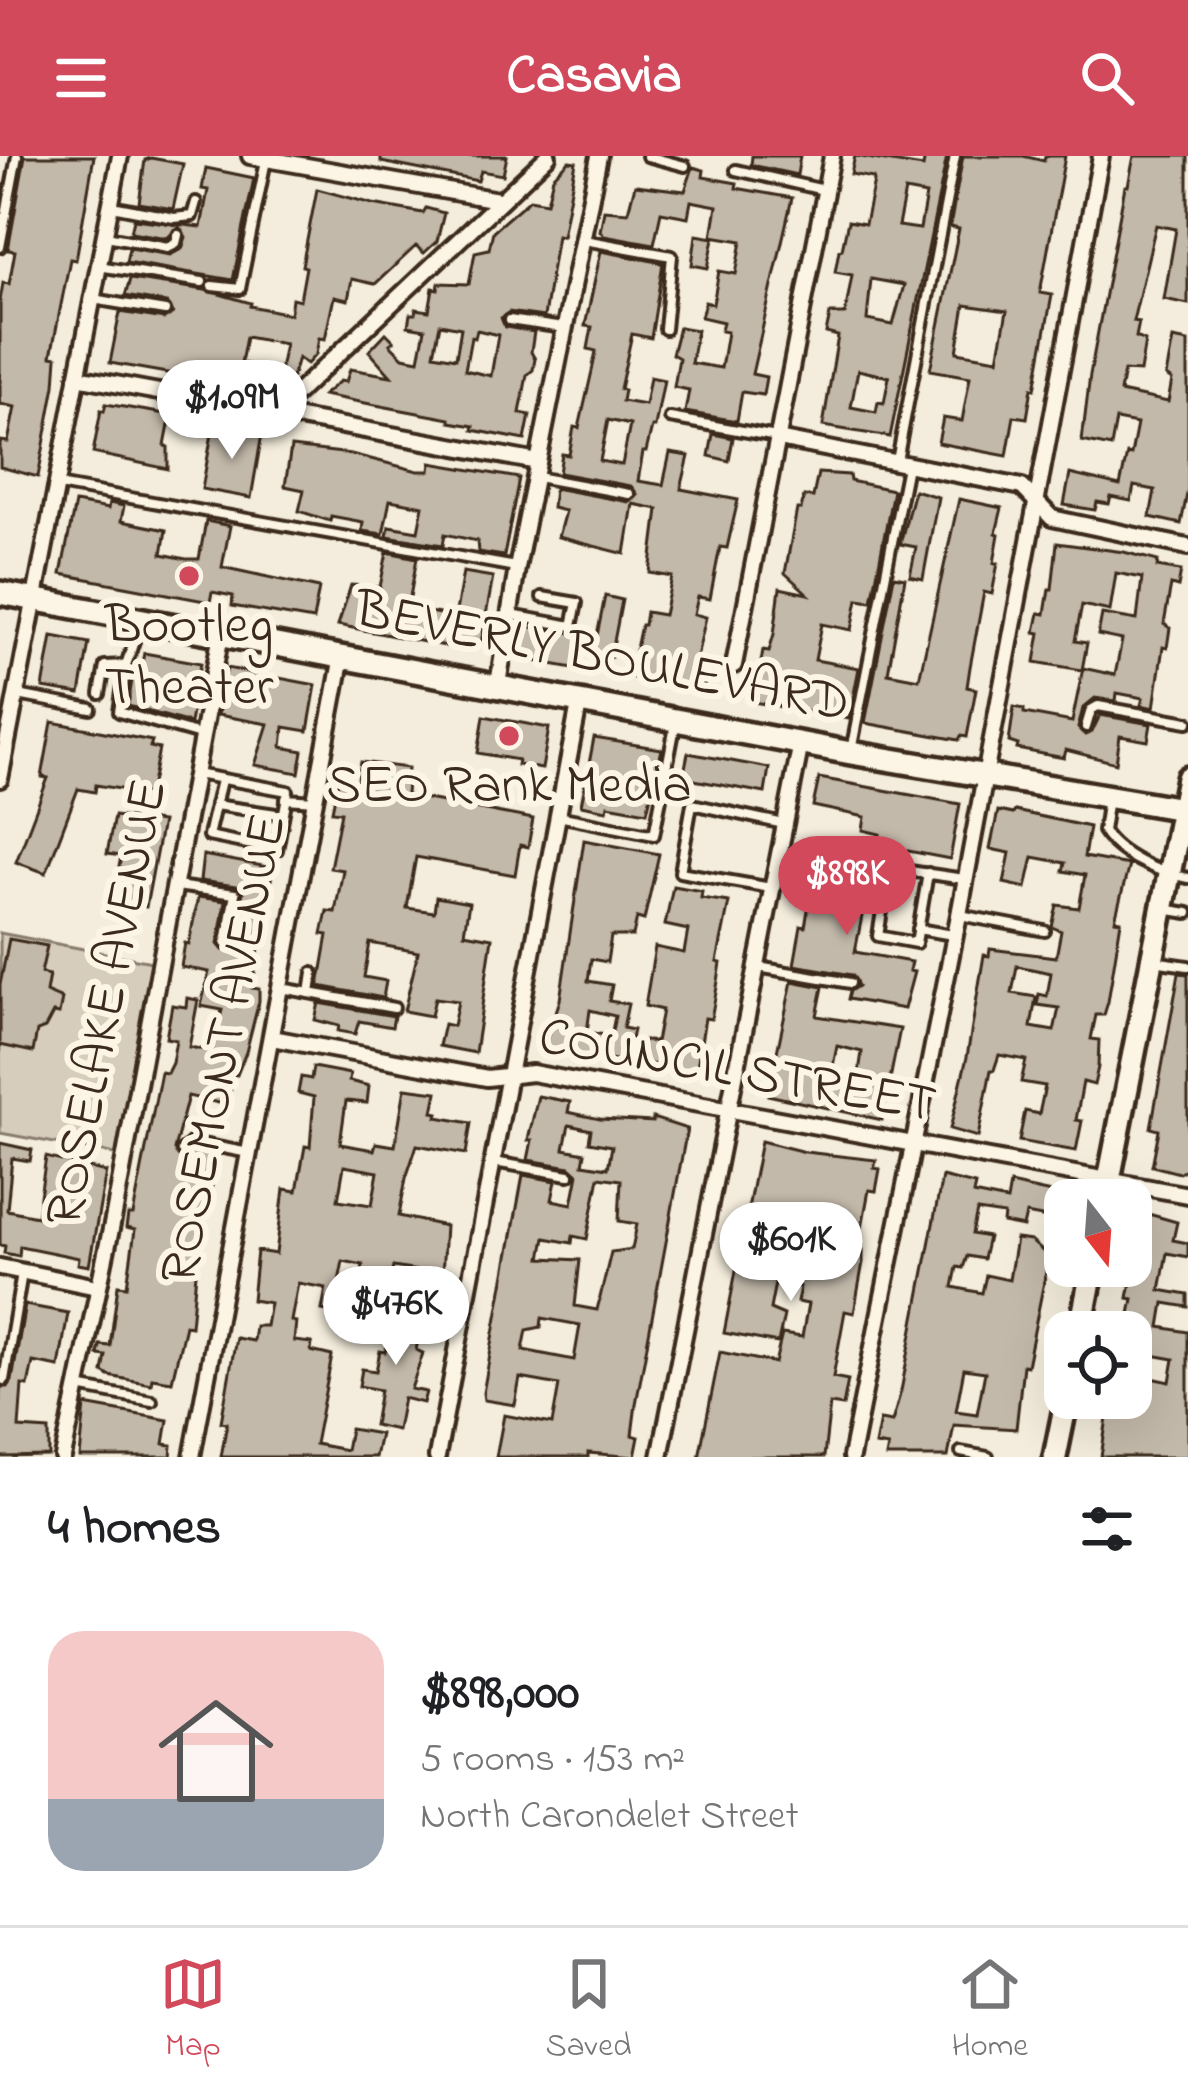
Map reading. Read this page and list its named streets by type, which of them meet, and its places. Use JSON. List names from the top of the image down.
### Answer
{
  "streets": {
    "main road": ["BEVERLY BOULEVARD"],
    "street": ["ROSELAKE AVENUE", "ROSEMONT AVENUE", "COUNCIL STREET"]
  },
  "crossings": [
    ["BEVERLY BOULEVARD", "ROSELAKE AVENUE"],
    ["BEVERLY BOULEVARD", "ROSEMONT AVENUE"],
    ["ROSEMONT AVENUE", "COUNCIL STREET"]
  ],
  "places": ["Bootleg Theater", "SEO Rank Media"],
  "north": "bottom",
  "page": {
    "header": "Casavia",
    "price": [
      "$1.09M",
      "$898K",
      "$601K",
      "$476K"
    ],
    "heading": "4 homes",
    "list": [
      {
        "name": "$898,000",
        "note": "5 rooms · 153 m² · North Carondelet Street"
      }
    ],
    "tabs": ["Map", "Saved", "Home"]
  }
}
